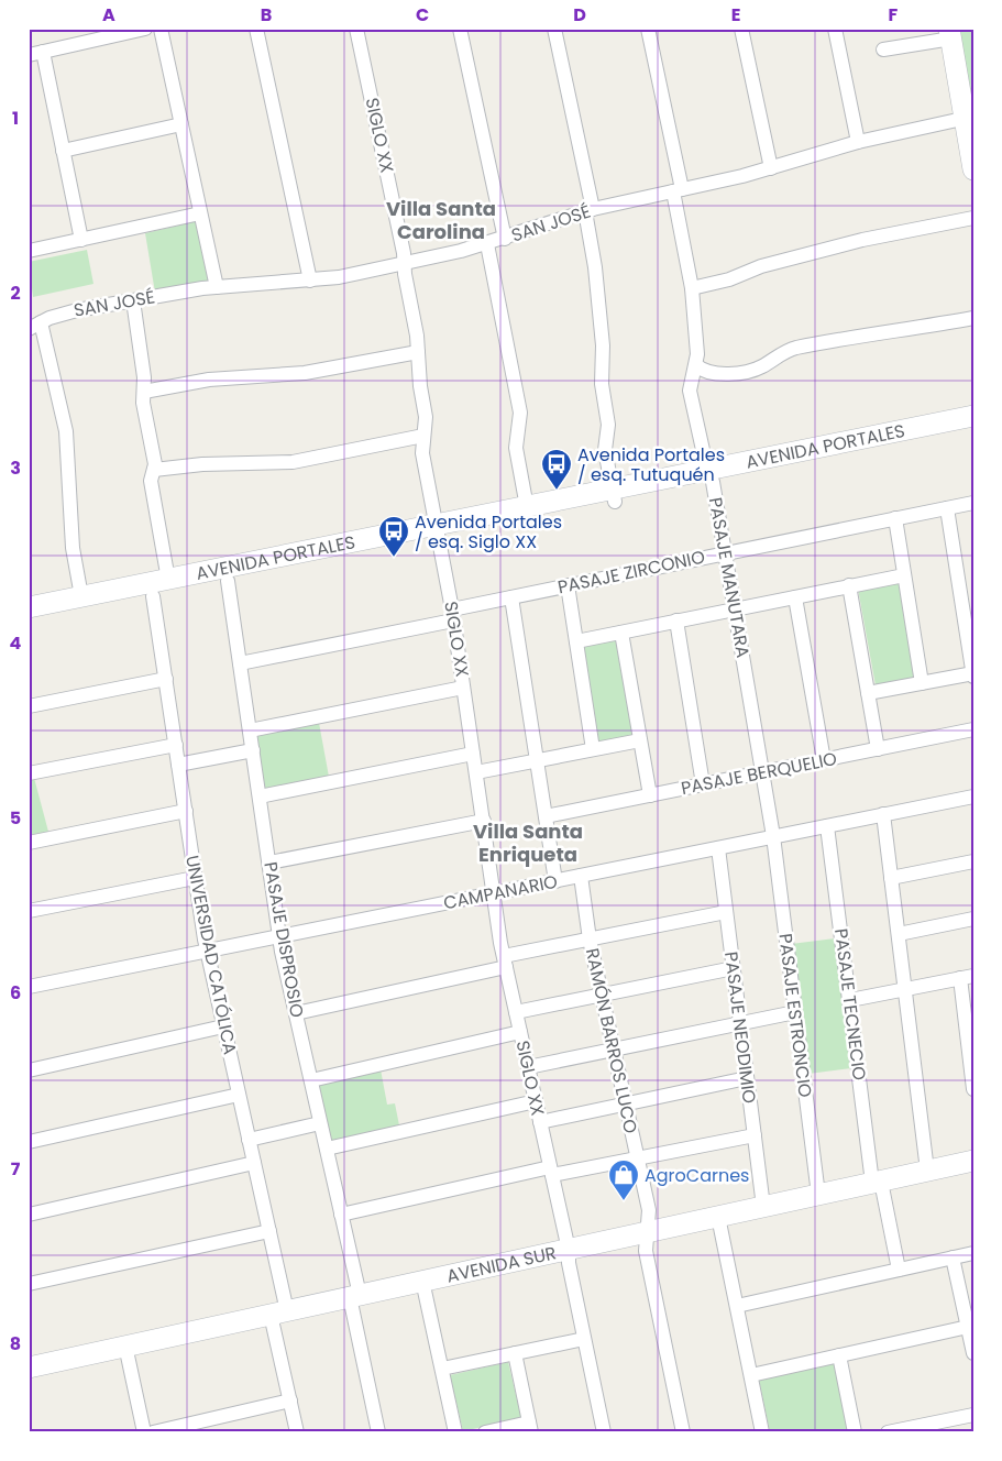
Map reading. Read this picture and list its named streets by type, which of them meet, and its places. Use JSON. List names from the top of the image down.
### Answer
{
  "streets": {
    "main road": ["AVENIDA PORTALES", "AVENIDA SUR"],
    "street": [
      "SIGLO XX",
      "SAN JOSÉ",
      "PASAJE ZIRCONIO",
      "PASAJE MANUTARA",
      "PASAJE BERQUELIO",
      "CAMPANARIO",
      "PASAJE DISPROSIO",
      "UNIVERSIDAD CATÓLICA",
      "PASAJE TECNECIO",
      "PASAJE ESTRONCIO",
      "PASAJE NEODIMIO",
      "RAMÓN BARROS LUCO"
    ]
  },
  "crossings": [
    ["SIGLO XX", "SAN JOSÉ"],
    ["SIGLO XX", "AVENIDA PORTALES"],
    ["SIGLO XX", "PASAJE ZIRCONIO"],
    ["SIGLO XX", "CAMPANARIO"],
    ["SIGLO XX", "AVENIDA SUR"],
    ["SAN JOSÉ", "PASAJE MANUTARA"],
    ["AVENIDA PORTALES", "PASAJE MANUTARA"],
    ["AVENIDA PORTALES", "PASAJE DISPROSIO"],
    ["AVENIDA PORTALES", "UNIVERSIDAD CATÓLICA"],
    ["PASAJE ZIRCONIO", "PASAJE MANUTARA"],
    ["PASAJE ZIRCONIO", "PASAJE DISPROSIO"],
    ["PASAJE MANUTARA", "PASAJE BERQUELIO"],
    ["PASAJE MANUTARA", "CAMPANARIO"],
    ["PASAJE MANUTARA", "PASAJE ESTRONCIO"],
    ["CAMPANARIO", "PASAJE DISPROSIO"],
    ["CAMPANARIO", "UNIVERSIDAD CATÓLICA"],
    ["CAMPANARIO", "PASAJE TECNECIO"],
    ["CAMPANARIO", "PASAJE ESTRONCIO"],
    ["CAMPANARIO", "PASAJE NEODIMIO"],
    ["CAMPANARIO", "RAMÓN BARROS LUCO"],
    ["PASAJE DISPROSIO", "AVENIDA SUR"],
    ["UNIVERSIDAD CATÓLICA", "AVENIDA SUR"],
    ["PASAJE TECNECIO", "AVENIDA SUR"],
    ["PASAJE ESTRONCIO", "AVENIDA SUR"],
    ["PASAJE NEODIMIO", "AVENIDA SUR"],
    ["RAMÓN BARROS LUCO", "AVENIDA SUR"]
  ],
  "districts": ["Villa Santa Carolina", "Villa Santa Enriqueta"],
  "places": {
    "bus stop": ["Avenida Portales / esq. Tutuquén", "Avenida Portales / esq. Siglo XX"],
    "shop": ["AgroCarnes"]
  },
  "grid": {
    "columns": [
      "A",
      "B",
      "C",
      "D",
      "E",
      "F"
    ],
    "rows": [
      "1",
      "2",
      "3",
      "4",
      "5",
      "6",
      "7",
      "8"
    ]
  }
}
